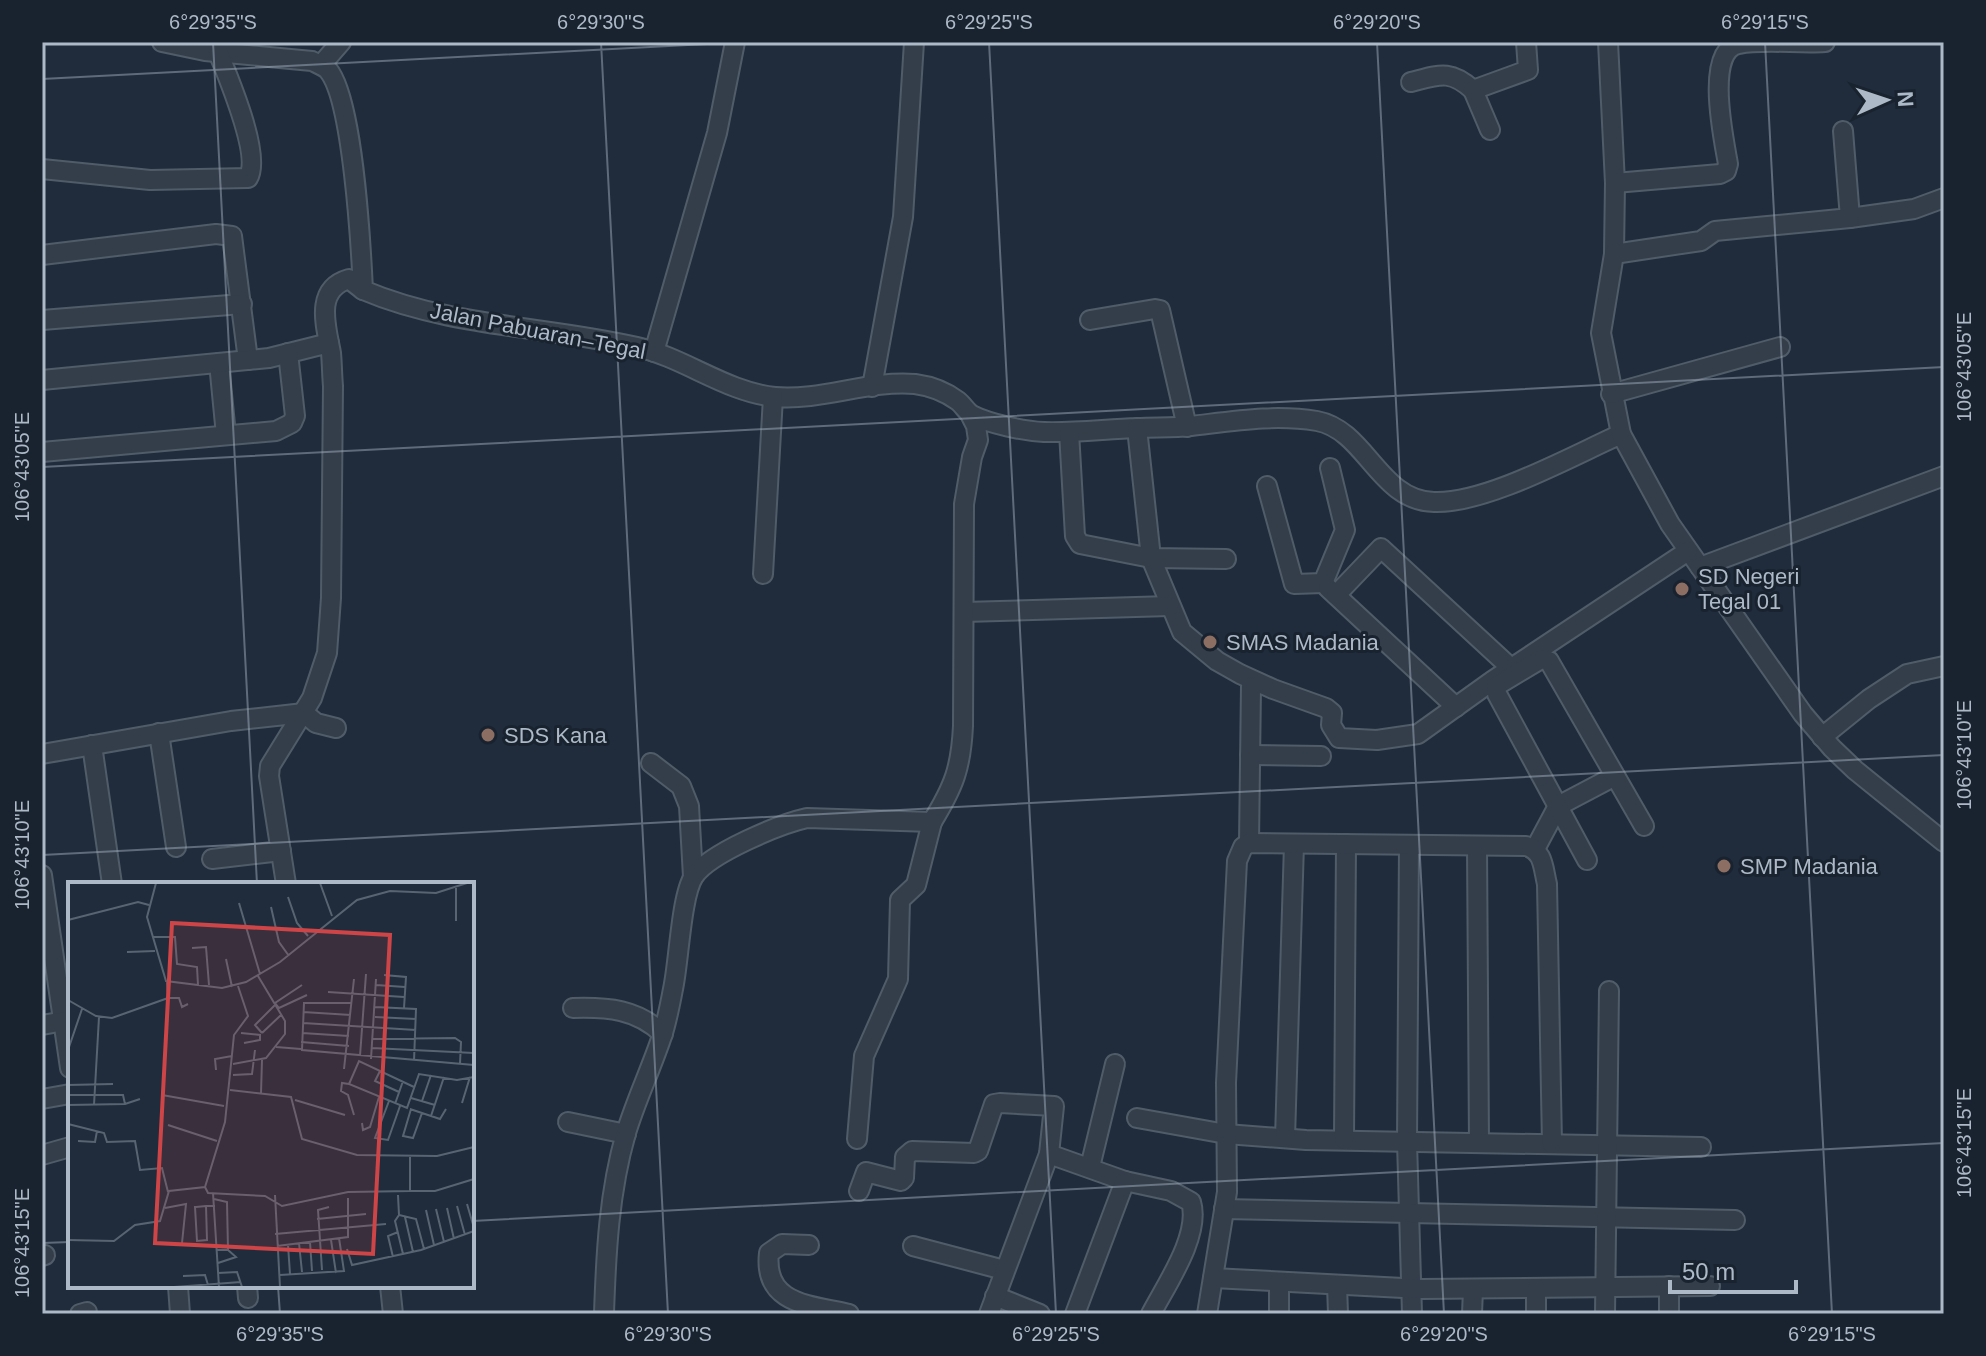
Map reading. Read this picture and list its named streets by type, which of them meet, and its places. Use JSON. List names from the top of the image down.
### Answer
{
  "streets": {
    "street": ["Jalan Pabuaran–Tegal"]
  },
  "places": [
    "SD Negeri Tegal 01",
    "SMAS Madania",
    "SDS Kana",
    "SMP Madania"
  ],
  "scale_bar": "50 m",
  "north": "right",
  "coordinates": [
    "6°29'35\"S",
    "6°29'30\"S",
    "6°29'25\"S",
    "6°29'20\"S",
    "6°29'15\"S",
    "106°43'05\"E",
    "106°43'10\"E",
    "106°43'15\"E"
  ]
}
